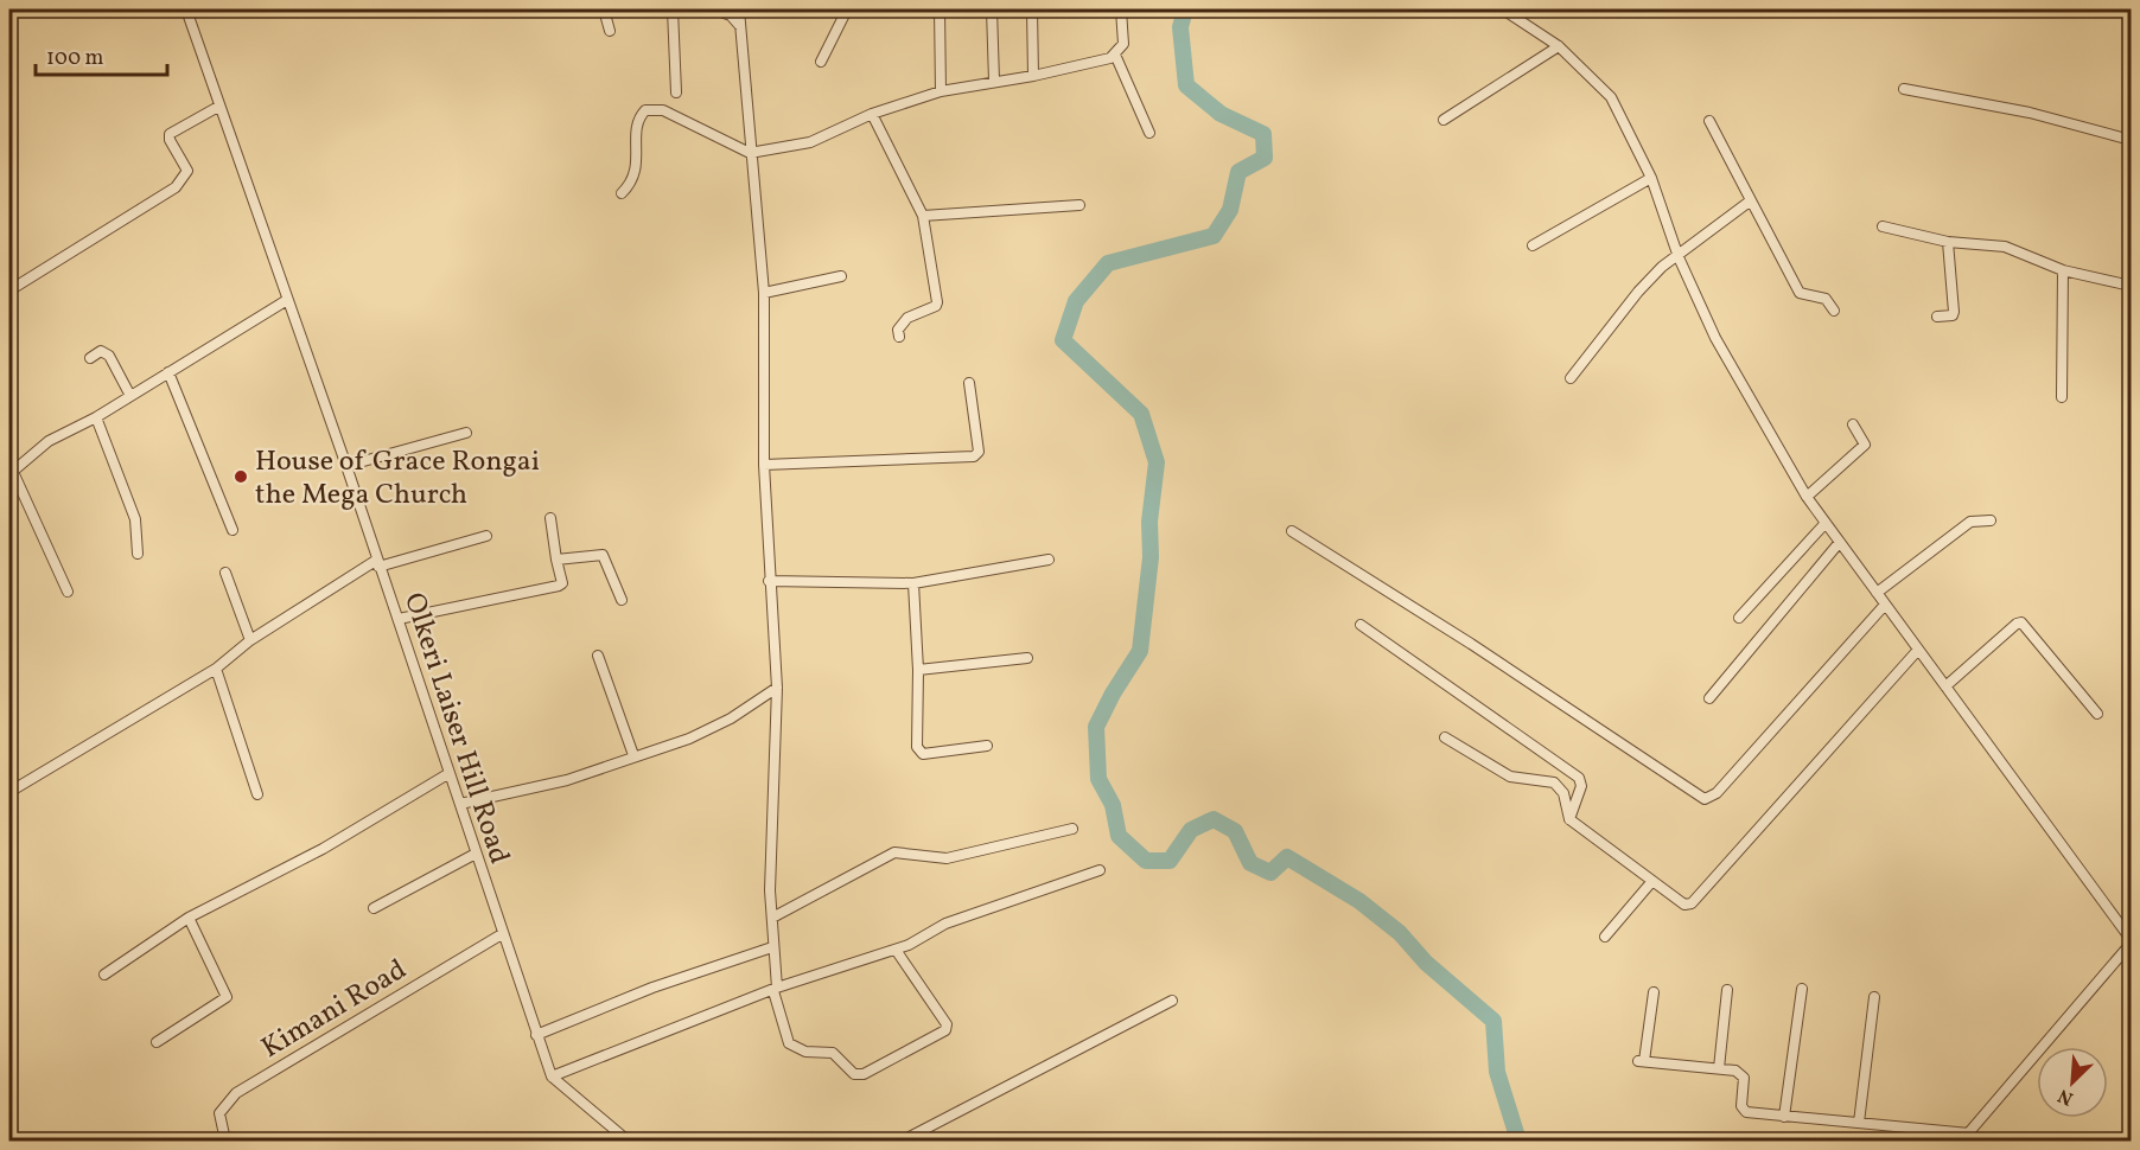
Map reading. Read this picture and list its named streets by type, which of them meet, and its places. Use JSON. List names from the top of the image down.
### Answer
{
  "streets": {
    "street": ["Olkeri Laiser Hill Road", "Kimani Road"]
  },
  "crossings": [
    ["Olkeri Laiser Hill Road", "Kimani Road"]
  ],
  "places": ["House of Grace Rongai the Mega Church"],
  "scale_bar": "100 m",
  "north": "bottom left"
}
